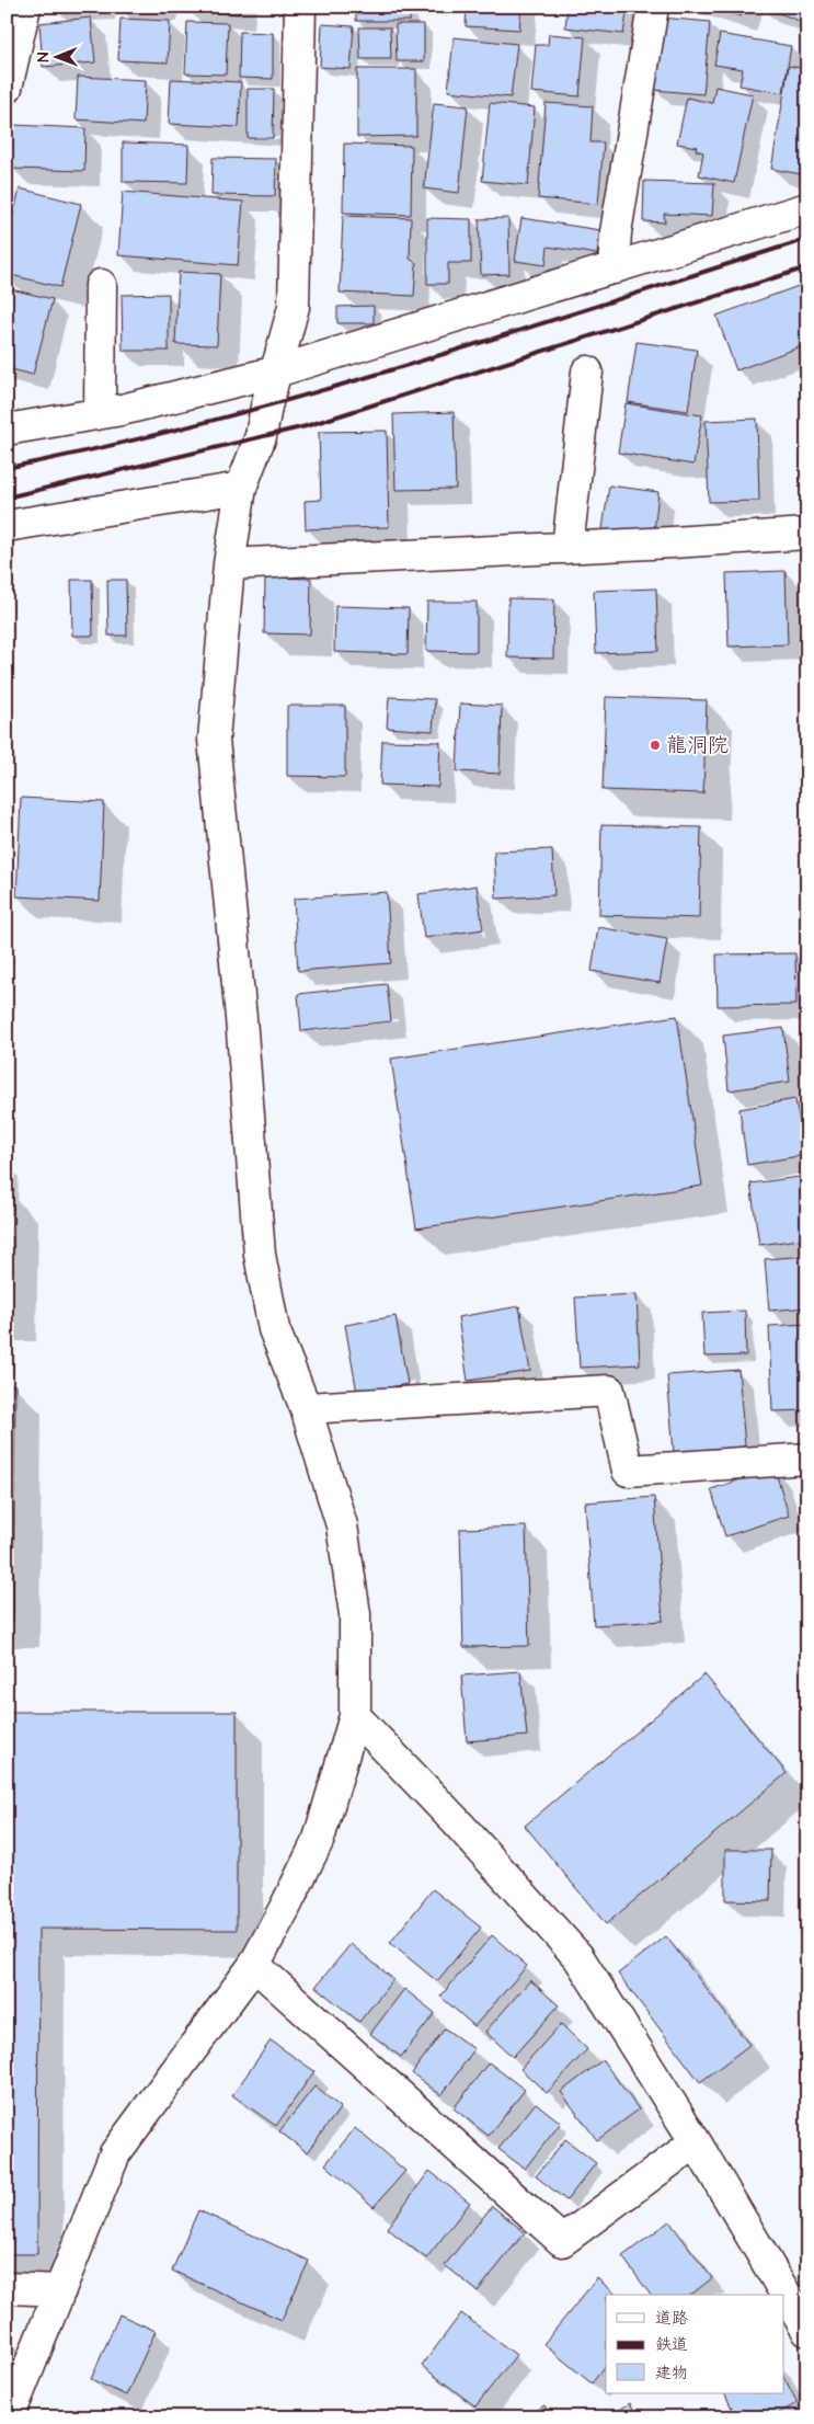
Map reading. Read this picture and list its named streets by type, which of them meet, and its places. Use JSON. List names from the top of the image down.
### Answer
{
  "places": ["龍洞院"],
  "legend": ["道路", "鉄道", "建物"],
  "north": "left"
}
